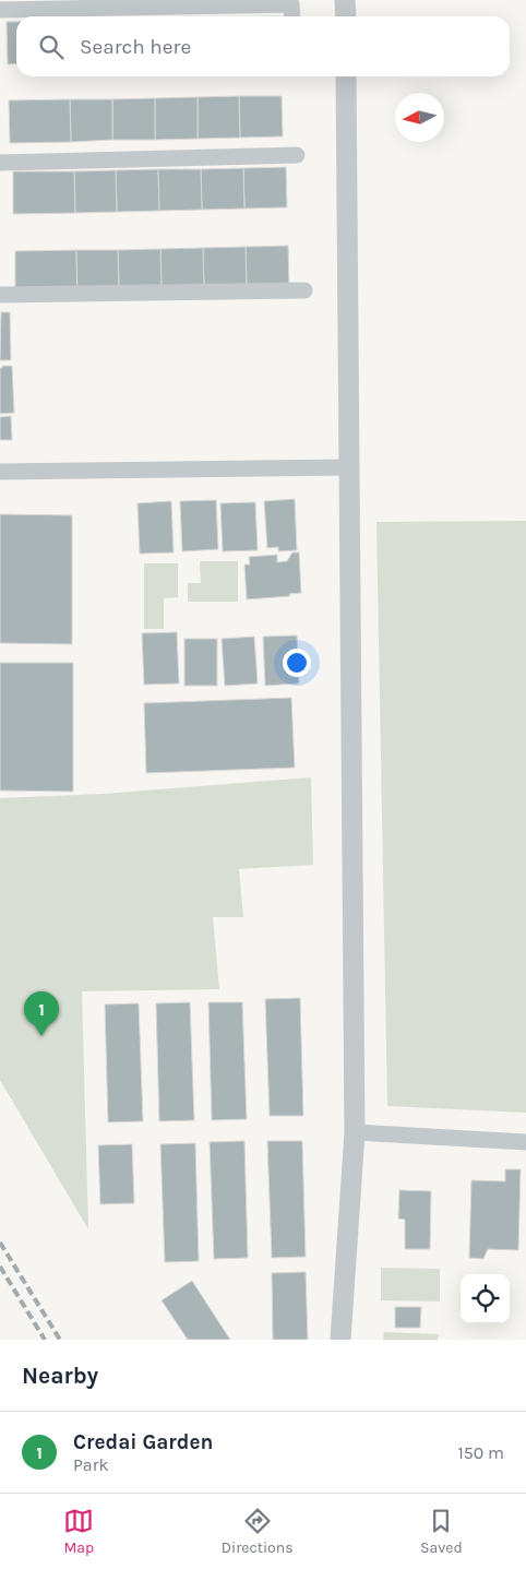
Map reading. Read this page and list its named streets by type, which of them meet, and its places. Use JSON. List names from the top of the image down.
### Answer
{
  "north": "left",
  "page": {
    "search": "Search here",
    "pins": "1",
    "heading": "Nearby",
    "list": [
      {
        "mark": "1",
        "name": "Credai Garden",
        "note": "Park",
        "value": "150 m"
      }
    ],
    "nav": ["Map", "Directions", "Saved"]
  }
}
